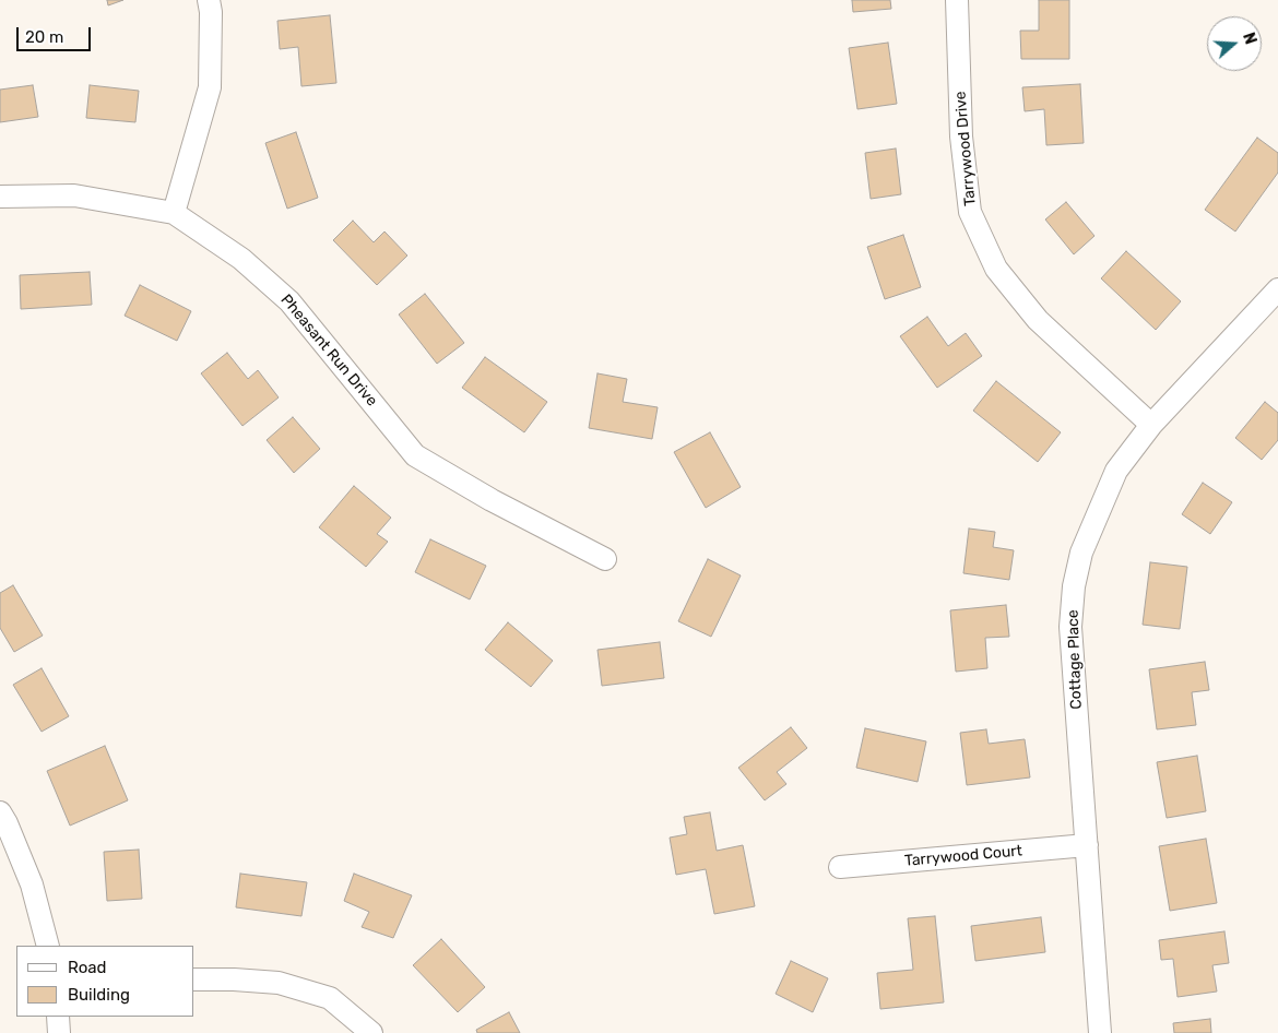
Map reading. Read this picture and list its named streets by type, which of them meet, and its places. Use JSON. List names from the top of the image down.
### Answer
{
  "streets": {
    "street": [
      "Tarrywood Drive",
      "Pheasant Run Drive",
      "Cottage Place",
      "Tarrywood Court"
    ]
  },
  "crossings": [
    ["Tarrywood Drive", "Cottage Place"],
    ["Cottage Place", "Tarrywood Court"]
  ],
  "legend": ["Road", "Building"],
  "scale_bar": "20 m",
  "north": "right"
}
